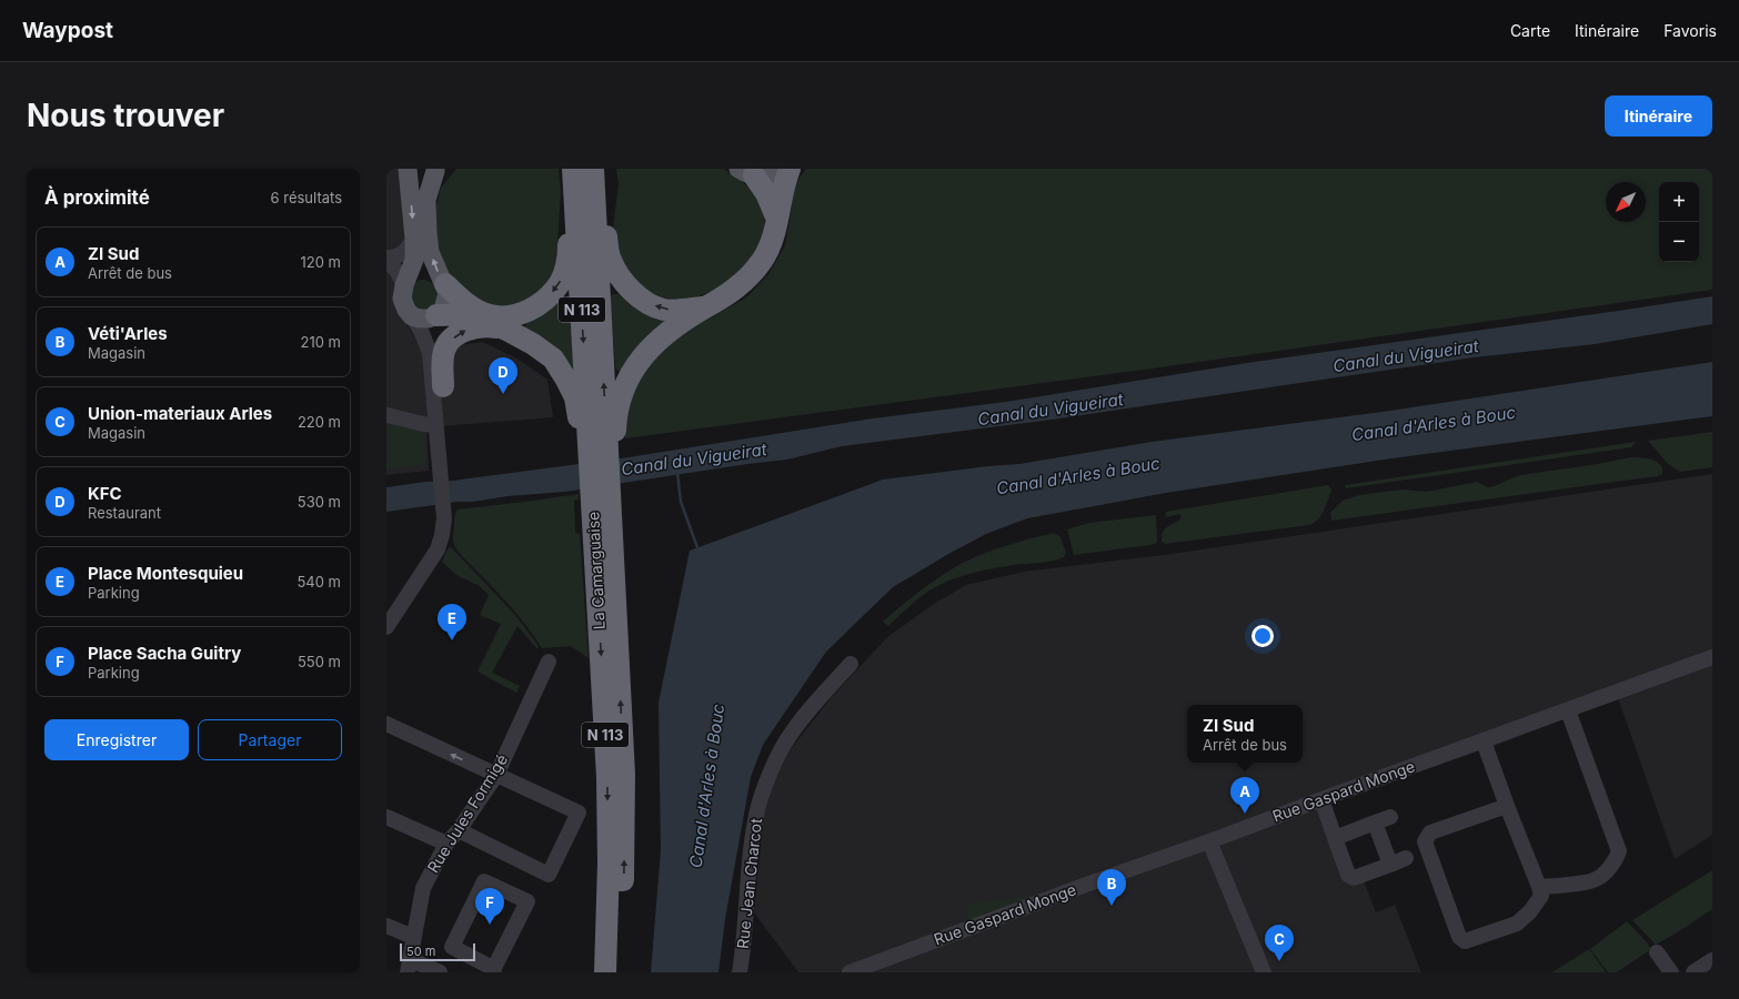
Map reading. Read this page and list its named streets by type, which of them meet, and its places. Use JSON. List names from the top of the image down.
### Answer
{
  "streets": {
    "highway": ["N 113", "La Camarguaise"],
    "street": ["Rue Gaspard Monge", "Rue Jules Formigé", "Rue Jean Charcot"]
  },
  "water": ["Canal du Vigueirat", "Canal d'Arles à Bouc"],
  "scale_bar": "50 m",
  "north": "bottom left",
  "page": {
    "header": "Waypost",
    "nav": ["Carte", "Itinéraire", "Favoris"],
    "buttons": [
      "Itinéraire",
      ["Enregistrer", "Partager"]
    ],
    "title": "Nous trouver",
    "heading": ["À proximité", "6 résultats"],
    "map_buttons": ["+", "−"],
    "list": [
      {
        "mark": "A",
        "name": "ZI Sud",
        "note": "Arrêt de bus",
        "value": "120 m"
      },
      {
        "mark": "B",
        "name": "Véti'Arles",
        "note": "Magasin",
        "value": "210 m"
      },
      {
        "mark": "C",
        "name": "Union-materiaux Arles",
        "note": "Magasin",
        "value": "220 m"
      },
      {
        "mark": "D",
        "name": "KFC",
        "note": "Restaurant",
        "value": "530 m"
      },
      {
        "mark": "E",
        "name": "Place Montesquieu",
        "note": "Parking",
        "value": "540 m"
      },
      {
        "mark": "F",
        "name": "Place Sacha Guitry",
        "note": "Parking",
        "value": "550 m"
      }
    ],
    "pins": [
      "D",
      "E",
      "A",
      "B",
      "F",
      "C"
    ],
    "popup": ["ZI Sud", "Arrêt de bus"],
    "scale": "50 m"
  }
}
